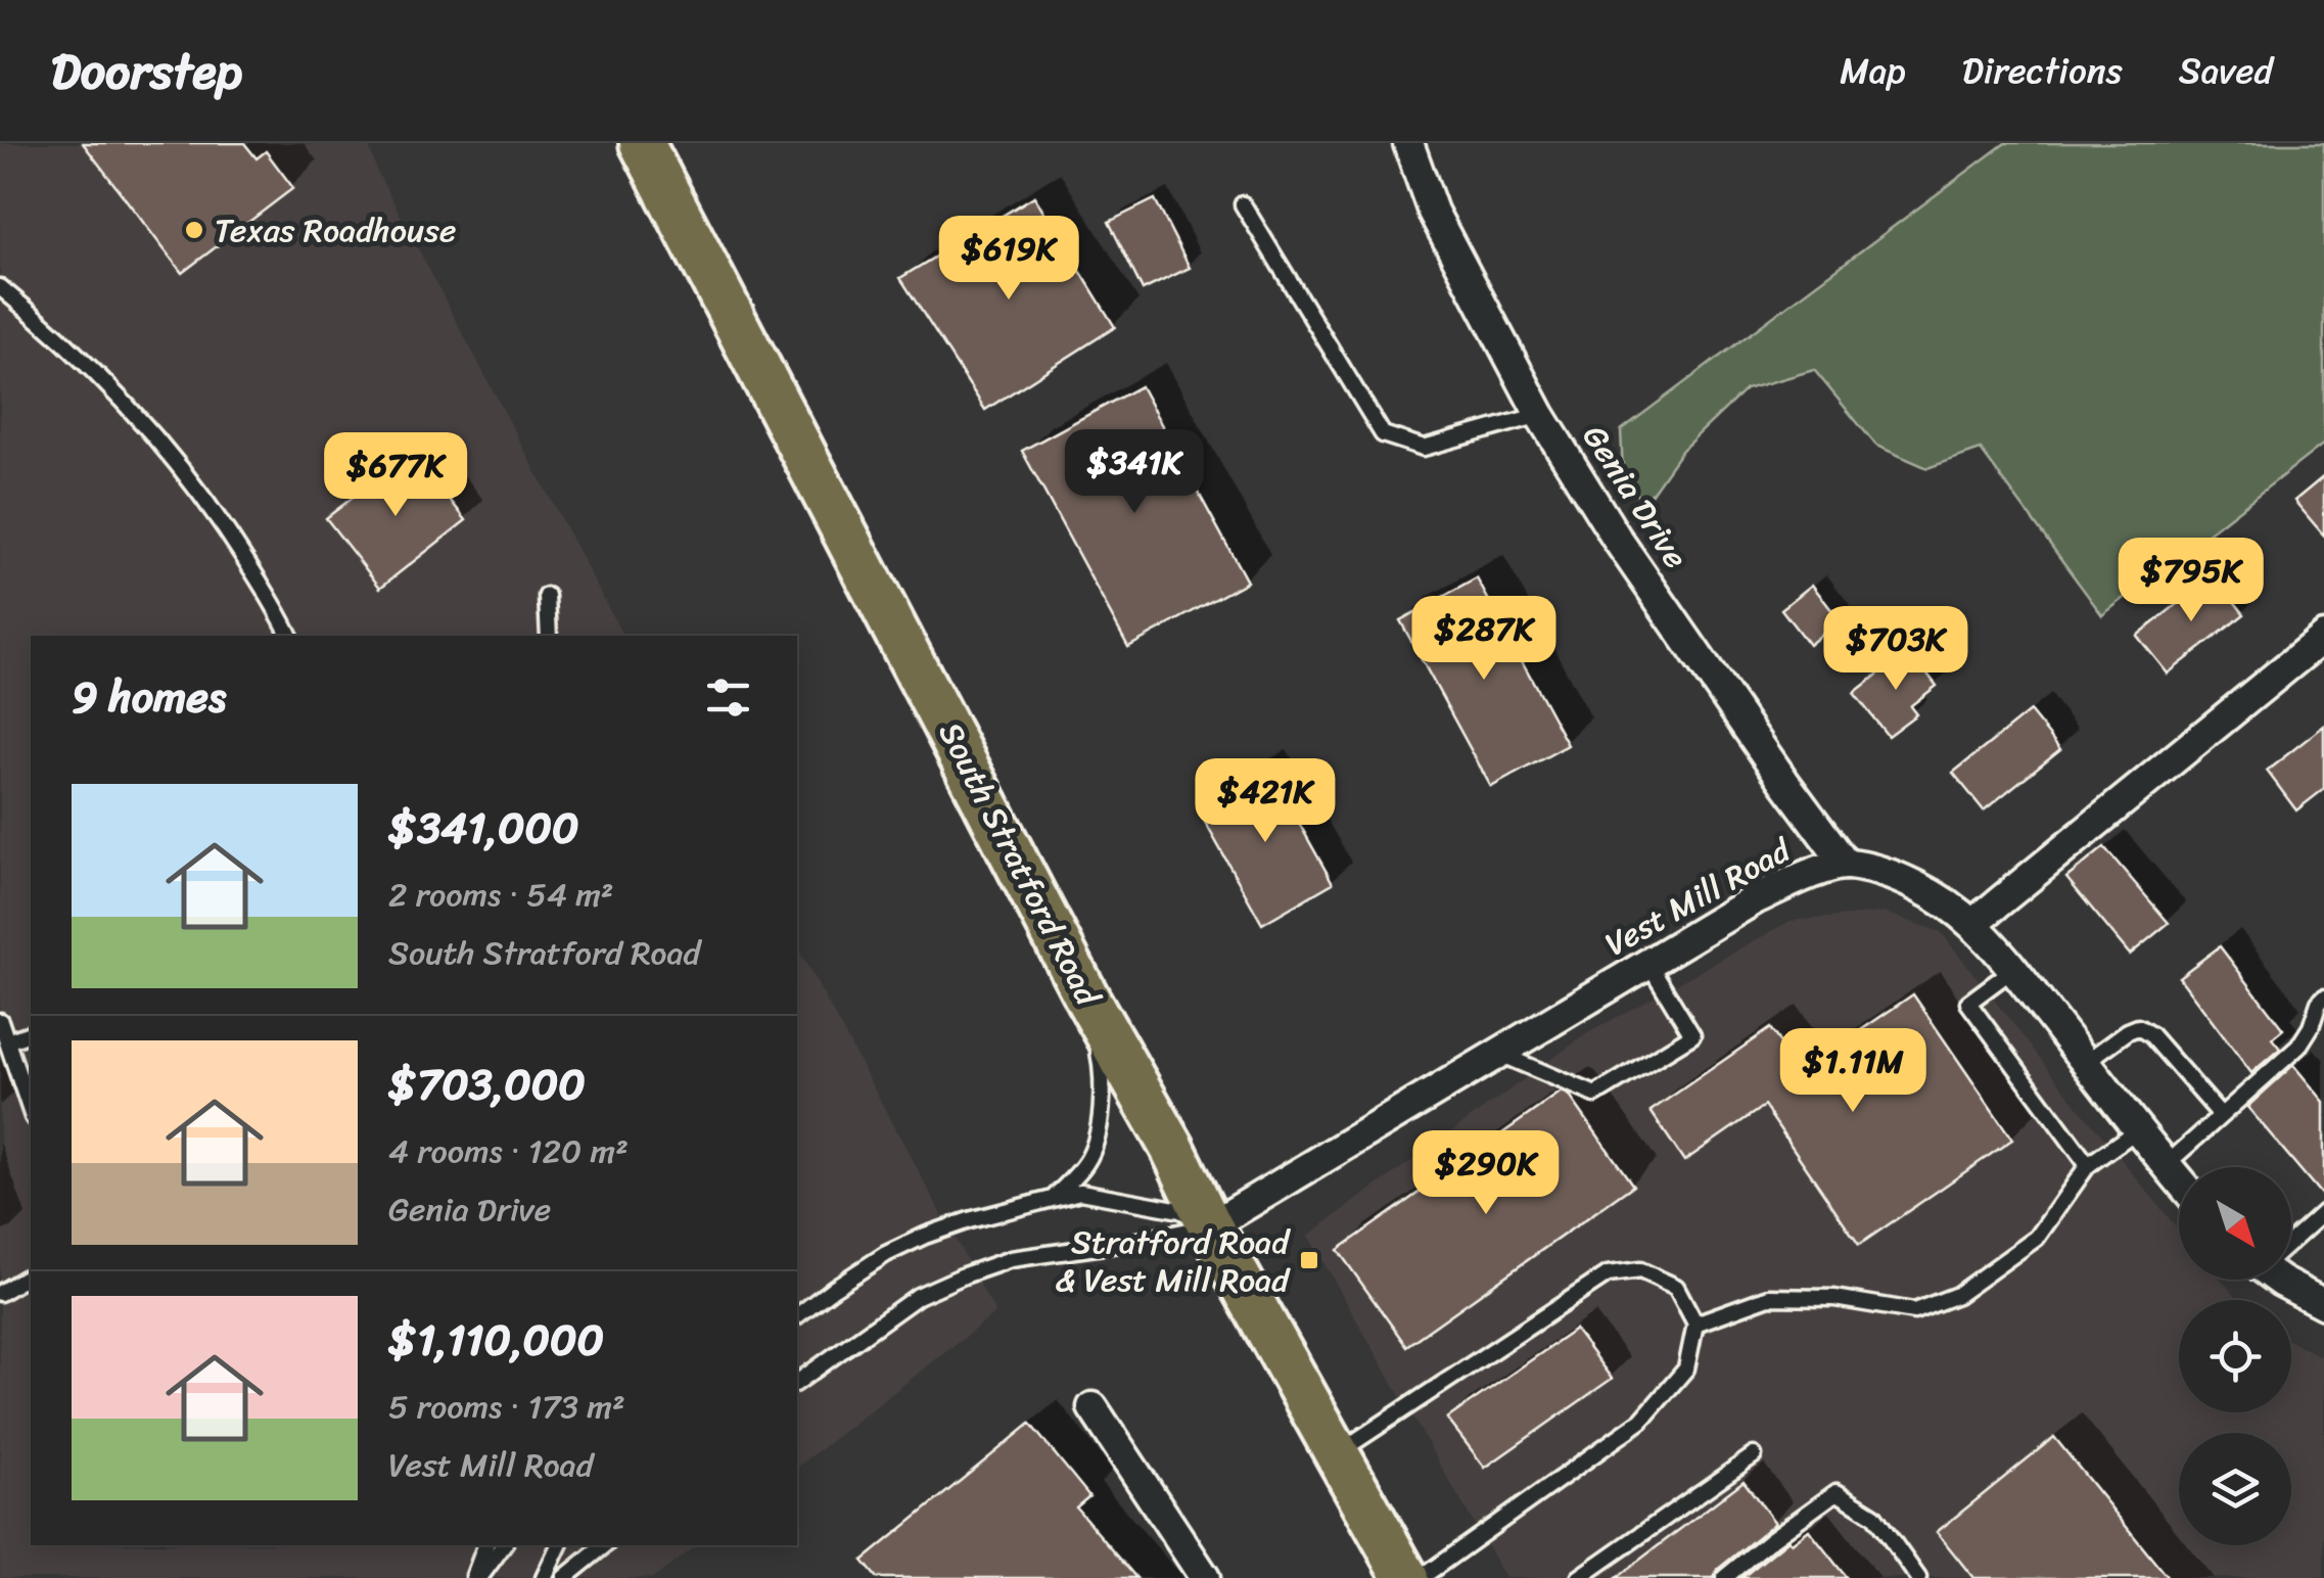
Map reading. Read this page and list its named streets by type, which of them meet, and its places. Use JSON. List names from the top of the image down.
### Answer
{
  "streets": {
    "main road": ["South Stratford Road"],
    "street": ["Genia Drive", "Vest Mill Road"]
  },
  "crossings": [
    ["Genia Drive", "Vest Mill Road"],
    ["South Stratford Road", "Vest Mill Road"]
  ],
  "places": {
    "other": ["Texas Roadhouse"],
    "transit": ["Stratford Road & Vest Mill Road"]
  },
  "north": "bottom right",
  "page": {
    "header": "Doorstep",
    "nav": ["Map", "Directions", "Saved"],
    "price": [
      "$619K",
      "$341K",
      "$677K",
      "$795K",
      "$287K",
      "$703K",
      "$421K",
      "$1.11M",
      "$290K"
    ],
    "heading": "9 homes",
    "list": [
      {
        "name": "$341,000",
        "note": "2 rooms · 54 m² · South Stratford Road"
      },
      {
        "name": "$703,000",
        "note": "4 rooms · 120 m² · Genia Drive"
      },
      {
        "name": "$1,110,000",
        "note": "5 rooms · 173 m² · Vest Mill Road"
      }
    ]
  }
}
